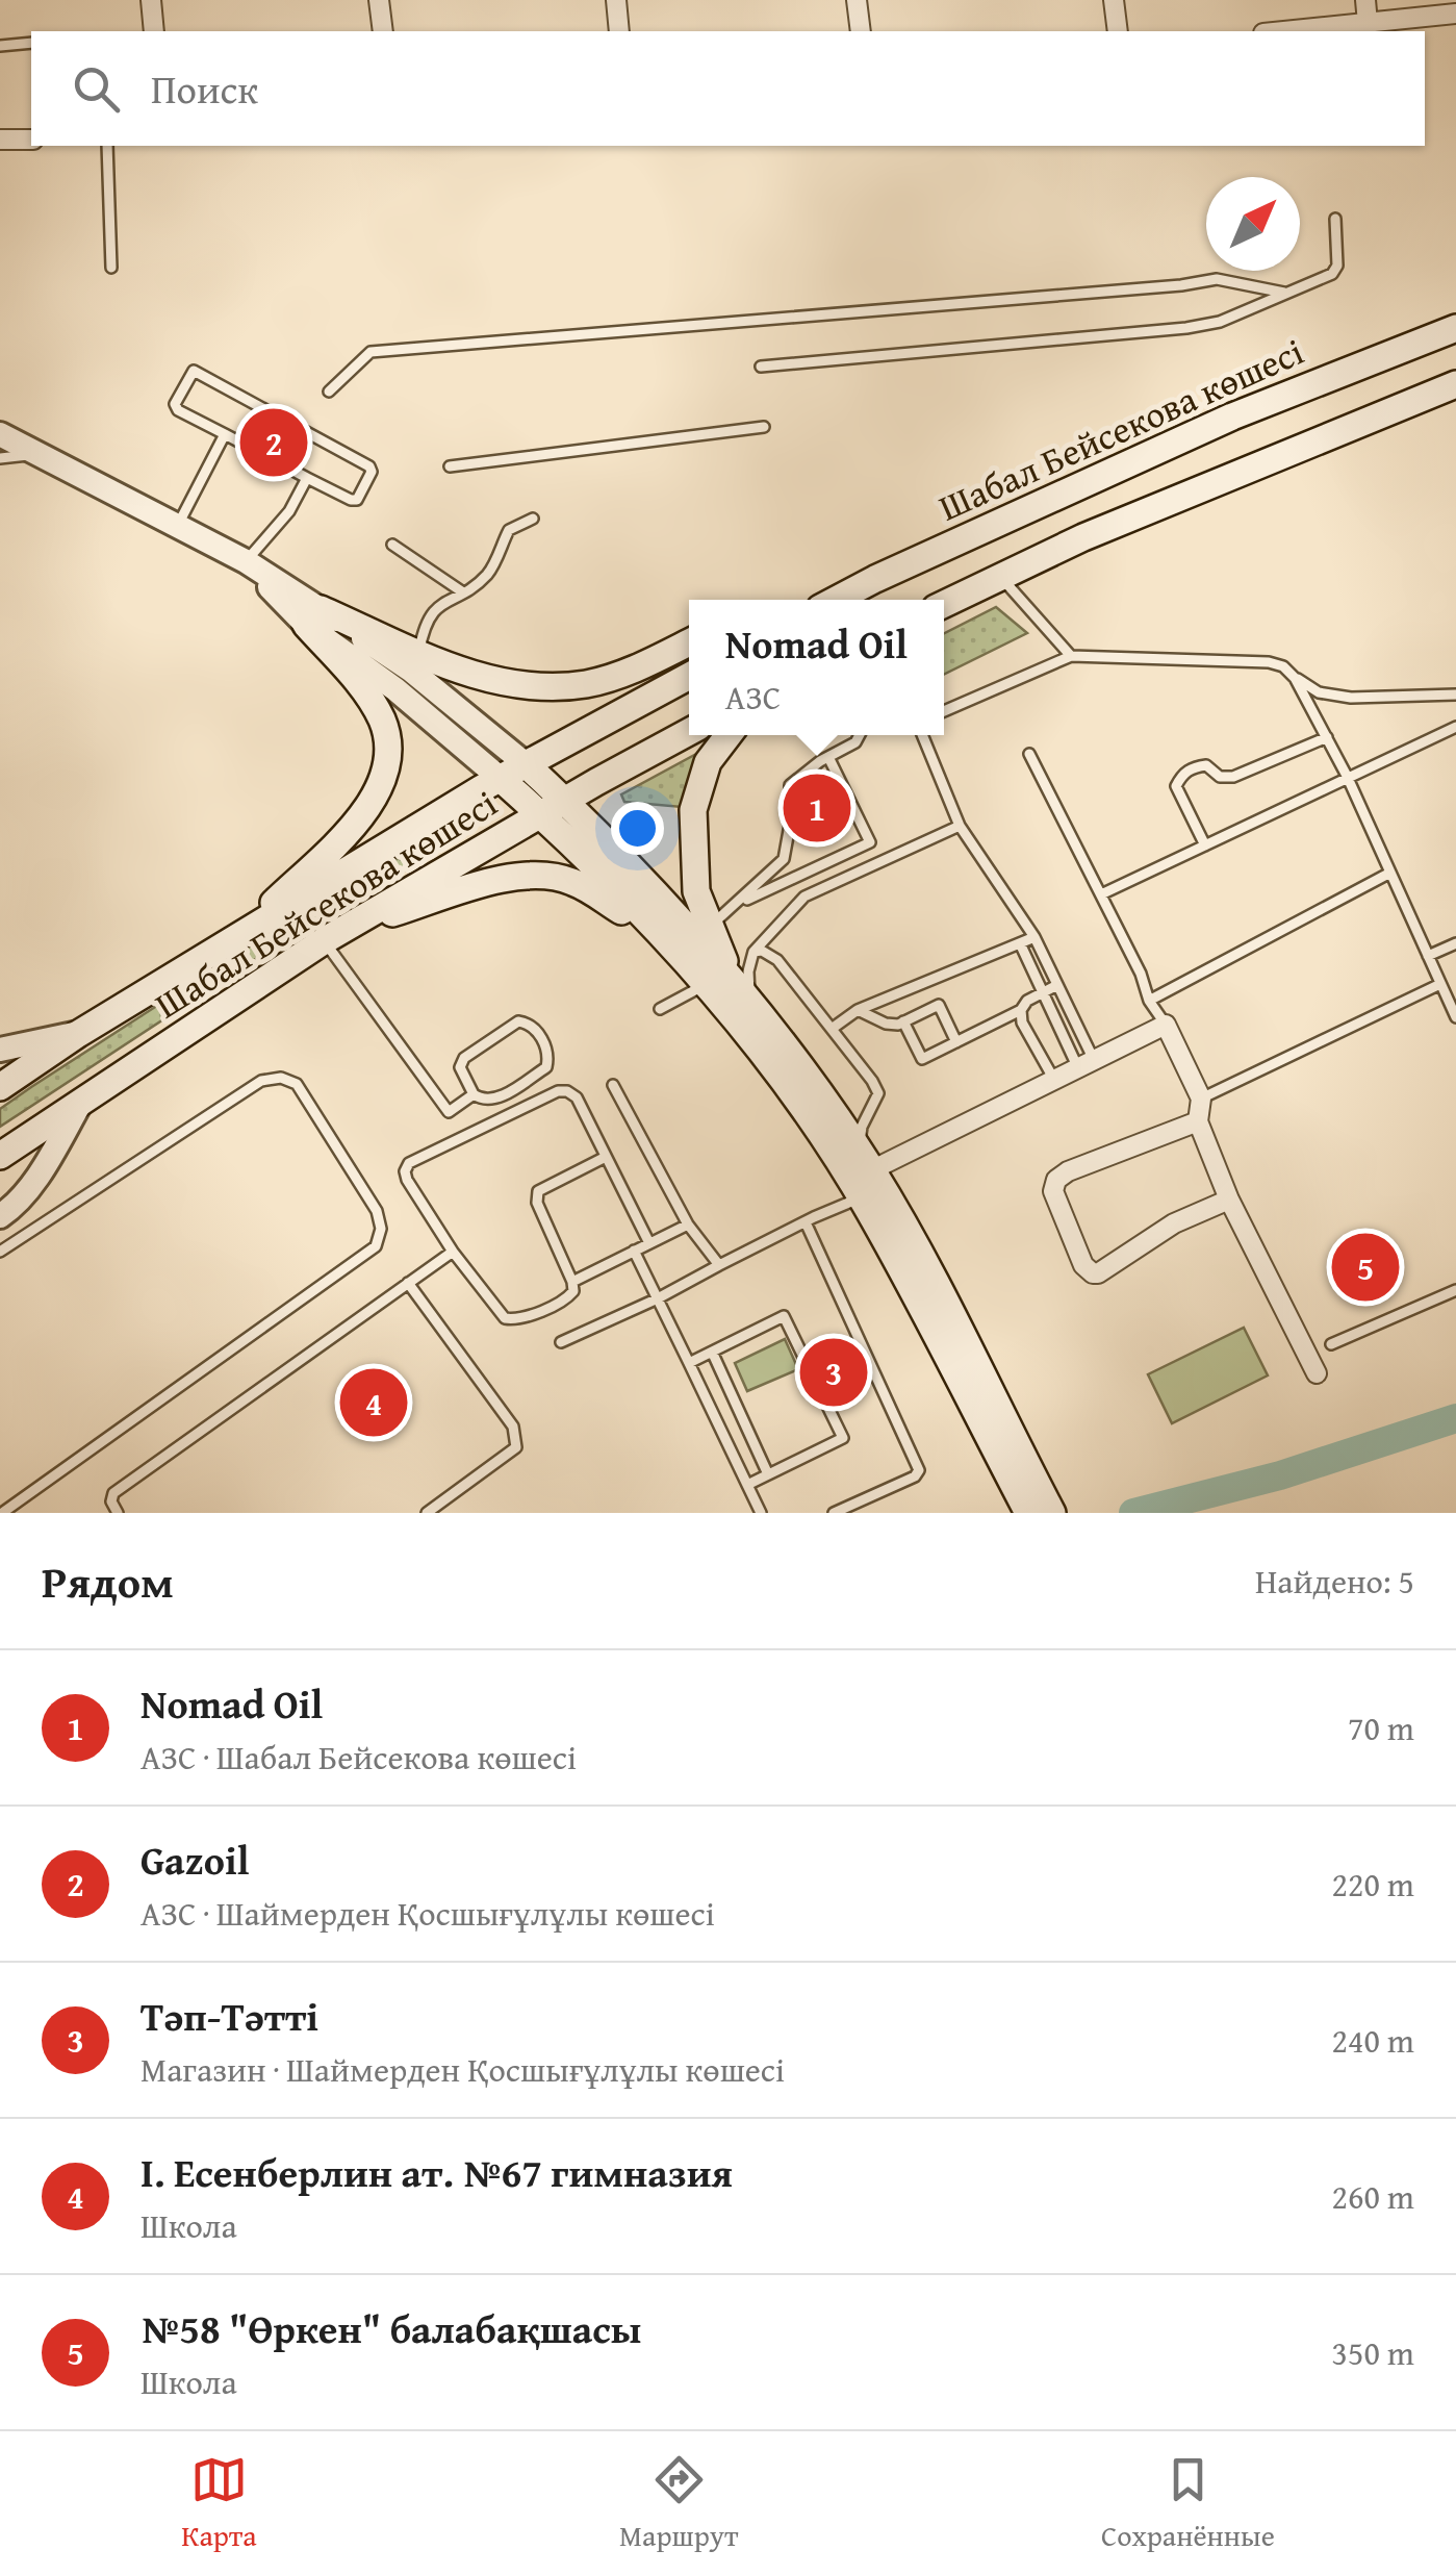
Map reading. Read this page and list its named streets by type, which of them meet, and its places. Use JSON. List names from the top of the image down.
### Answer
{
  "streets": {
    "main road": ["Шабал Бейсекова көшесі"]
  },
  "north": "top right",
  "page": {
    "search": "Поиск",
    "pins": [
      "2",
      "1",
      "5",
      "3",
      "4"
    ],
    "popup": ["Nomad Oil", "АЗС"],
    "heading": ["Рядом", "Найдено: 5"],
    "list": [
      {
        "mark": "1",
        "name": "Nomad Oil",
        "note": "АЗС · Шабал Бейсекова көшесі",
        "value": "70 m"
      },
      {
        "mark": "2",
        "name": "Gazoil",
        "note": "АЗС · Шаймерден Қосшығұлұлы көшесі",
        "value": "220 m"
      },
      {
        "mark": "3",
        "name": "Тәп-Тәтті",
        "note": "Магазин · Шаймерден Қосшығұлұлы көшесі",
        "value": "240 m"
      },
      {
        "mark": "4",
        "name": "І. Есенберлин ат. №67 гимназия",
        "note": "Школа",
        "value": "260 m"
      },
      {
        "mark": "5",
        "name": "№58 \"Өркен\" балабақшасы",
        "note": "Школа",
        "value": "350 m"
      }
    ],
    "nav": ["Карта", "Маршрут", "Сохранённые"]
  }
}
